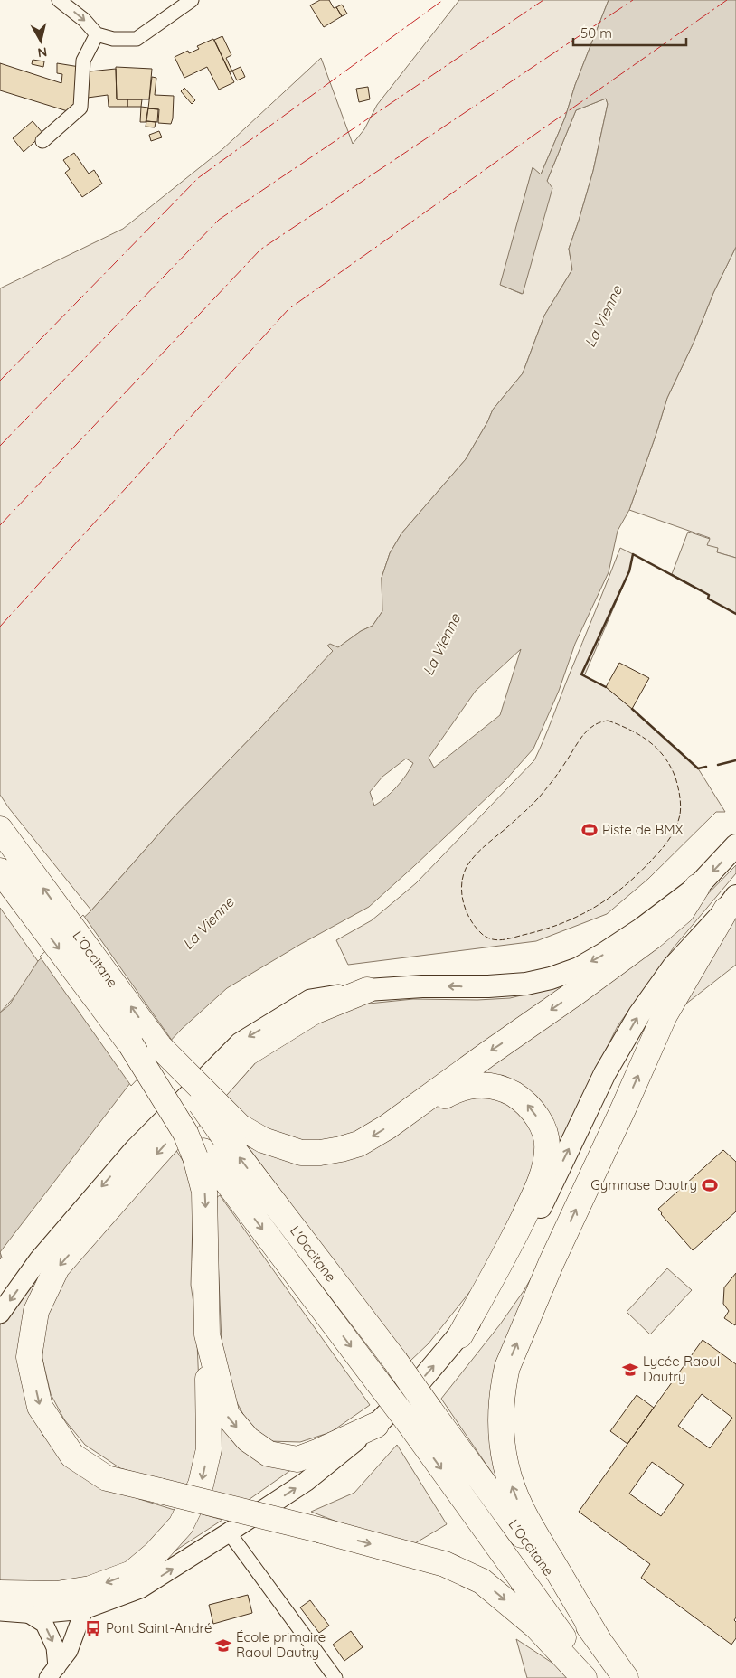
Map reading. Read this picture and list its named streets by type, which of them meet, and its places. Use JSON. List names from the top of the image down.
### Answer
{
  "streets": {
    "highway": ["L'Occitane"]
  },
  "water": ["La Vienne"],
  "places": {
    "sports": ["Piste de BMX", "Gymnase Dautry"],
    "school or university": ["Lycée Raoul Dautry", "École primaire Raoul Dautry"],
    "bus stop": ["Pont Saint-André"]
  },
  "scale_bar": "50 m",
  "north": "bottom"
}
